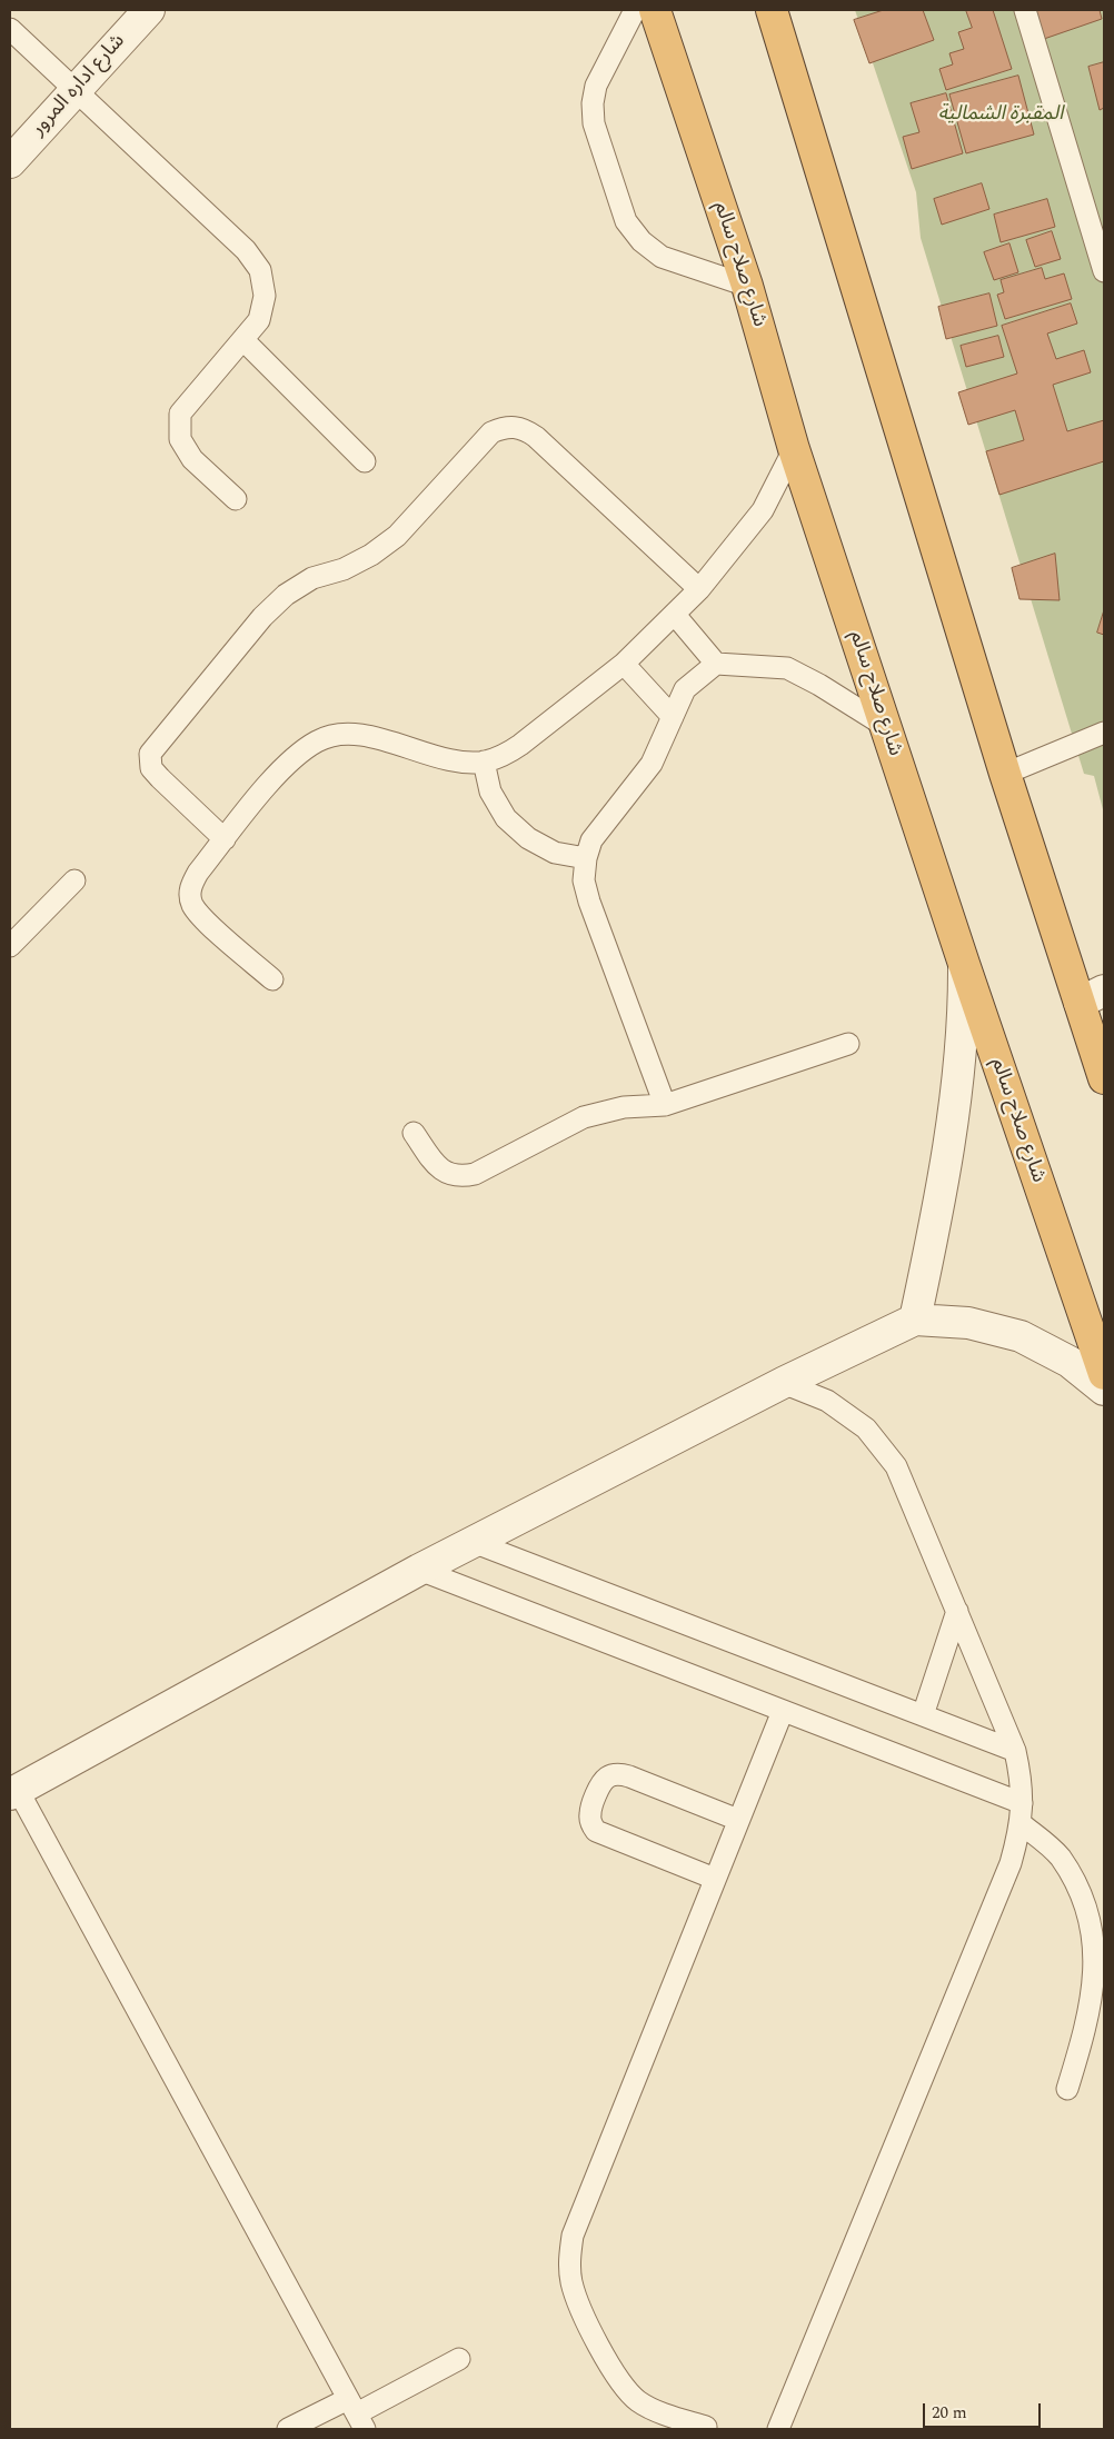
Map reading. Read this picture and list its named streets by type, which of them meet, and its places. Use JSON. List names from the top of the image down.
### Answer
{
  "streets": {
    "highway": ["شارع صلاح سالم"],
    "street": ["شارع اداره المرور"]
  },
  "parks": ["المقبرة الشمالية"],
  "scale_bar": "20 m"
}
